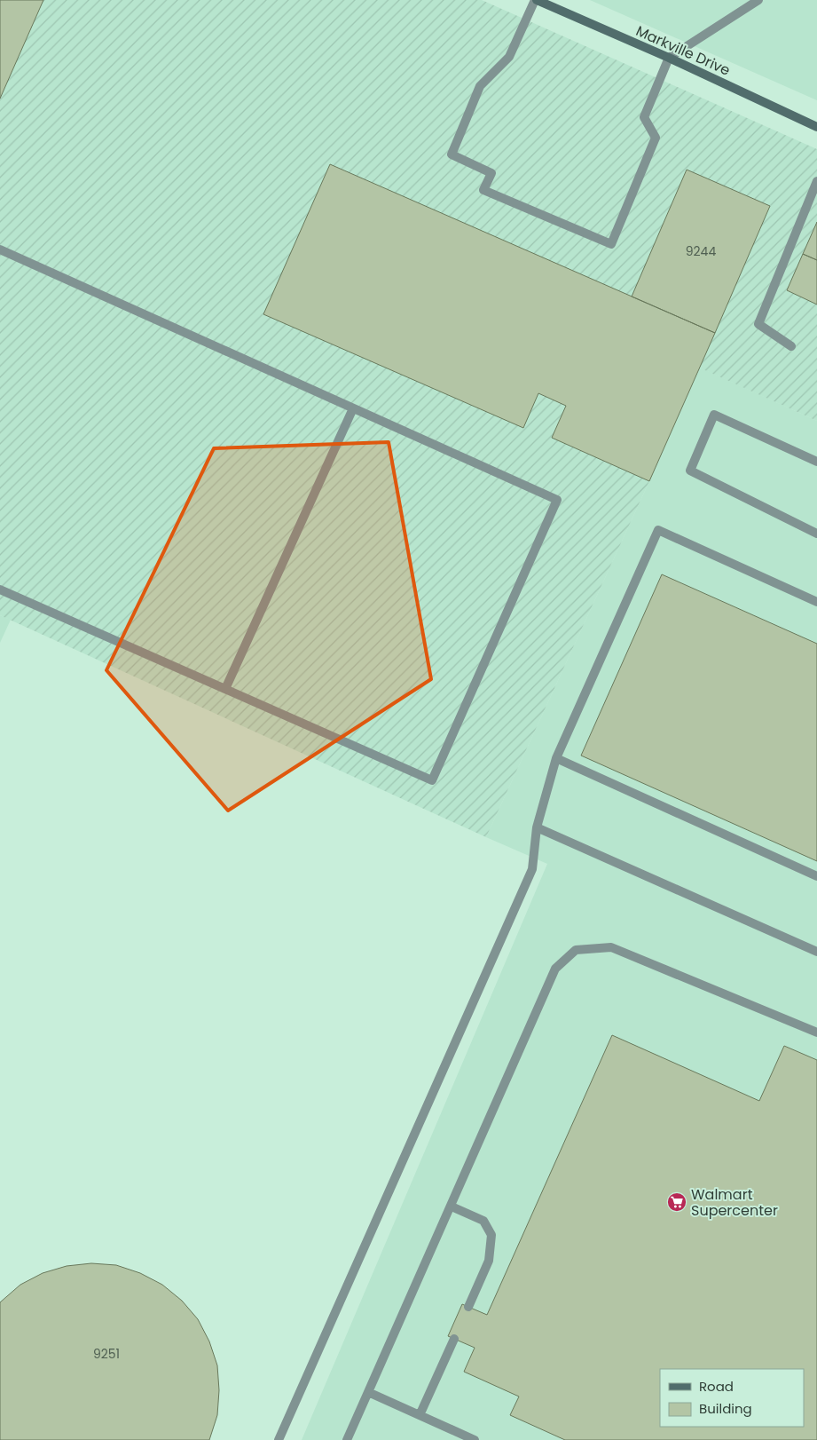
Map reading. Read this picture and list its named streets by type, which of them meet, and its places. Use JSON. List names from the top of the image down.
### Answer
{
  "streets": {
    "street": ["Markville Drive"]
  },
  "places": {
    "supermarket": ["Walmart Supercenter"]
  },
  "house_numbers": ["9244", "9251"],
  "legend": ["Road", "Building"]
}
